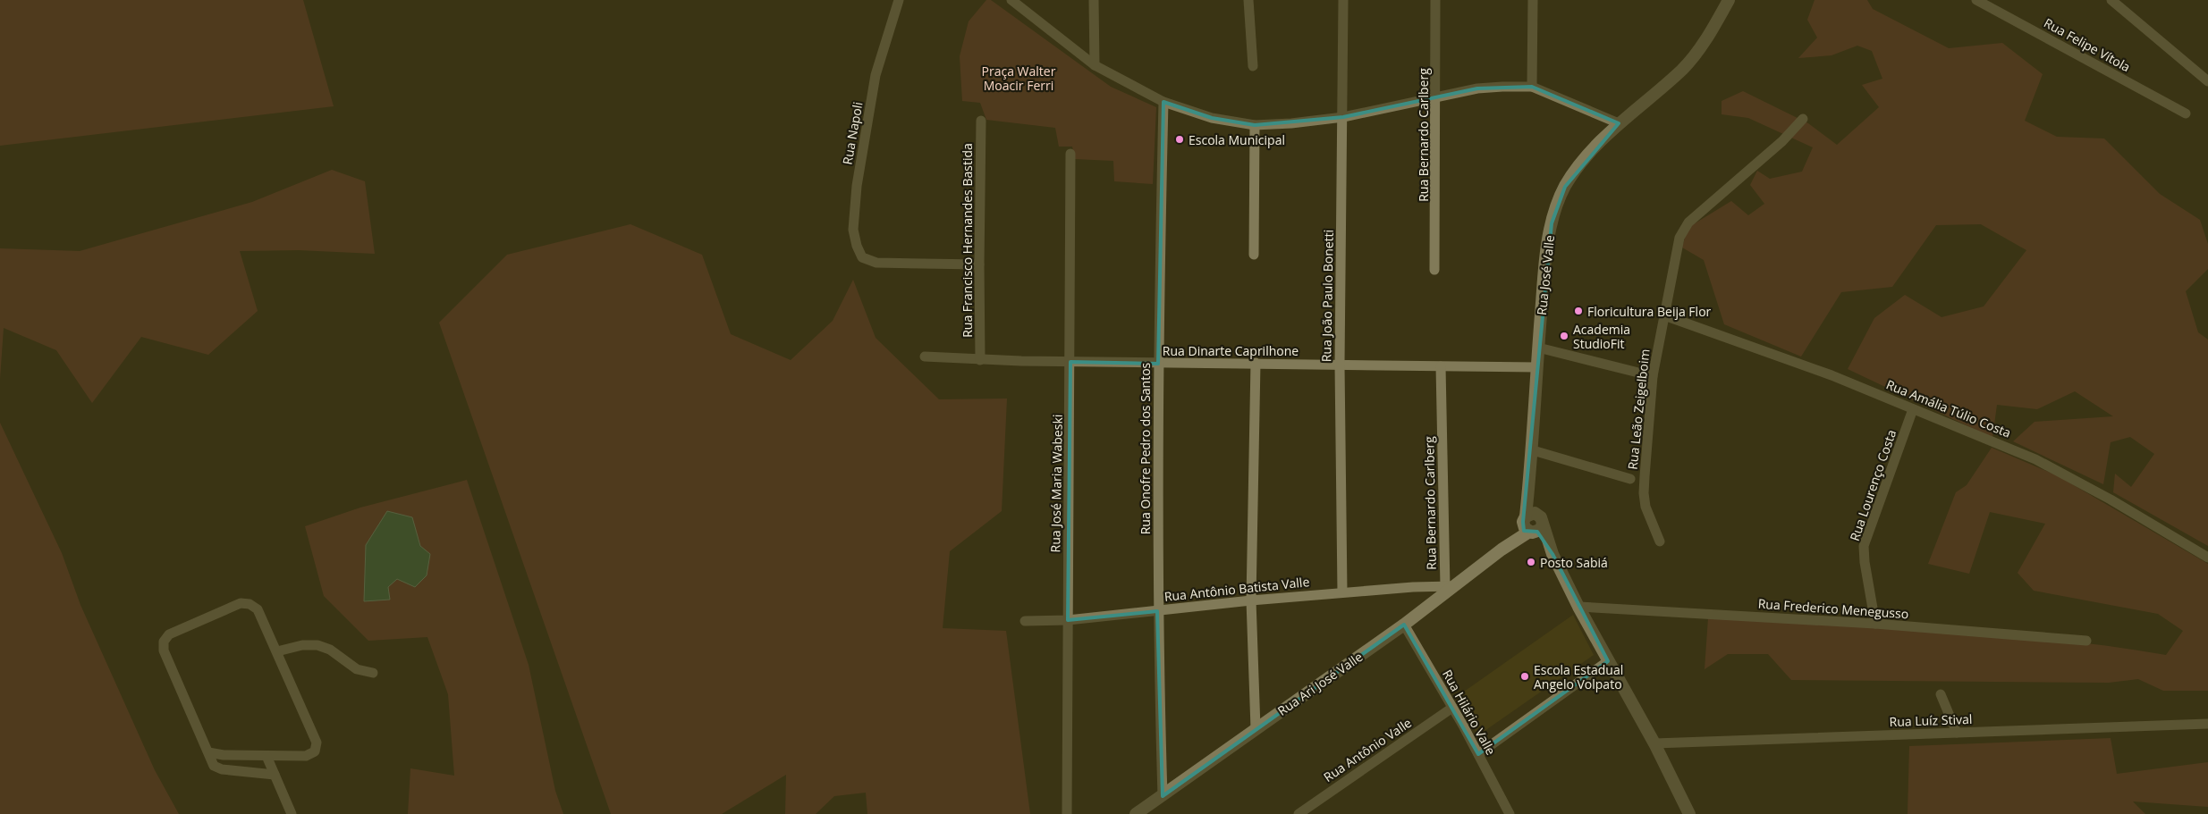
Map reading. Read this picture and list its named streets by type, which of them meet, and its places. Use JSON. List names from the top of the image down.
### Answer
{
  "streets": {
    "street": [
      "Rua Felipe Vítola",
      "Rua Napoli",
      "Rua Bernardo Carlberg",
      "Rua Francisco Hernandes Bastida",
      "Rua José Valle",
      "Rua João Paulo Bonetti",
      "Rua Dinarte Caprilhone",
      "Rua Amália Túlio Costa",
      "Rua Leão Zeigelboim",
      "Rua Onofre Pedro dos Santos",
      "Rua José Maria Wabeski",
      "Rua Lourenço Costa",
      "Rua Antônio Batista Valle",
      "Rua Frederico Menegusso",
      "Rua Ari José Valle",
      "Rua Hilário Valle",
      "Rua Luíz Stival",
      "Rua Antônio Valle"
    ]
  },
  "crossings": [
    ["Rua Napoli", "Rua Francisco Hernandes Bastida"],
    ["Rua Bernardo Carlberg", "Rua Dinarte Caprilhone"],
    ["Rua Bernardo Carlberg", "Rua Antônio Batista Valle"],
    ["Rua Bernardo Carlberg", "Rua Ari José Valle"],
    ["Rua Francisco Hernandes Bastida", "Rua Dinarte Caprilhone"],
    ["Rua José Valle", "Rua Dinarte Caprilhone"],
    ["Rua José Valle", "Rua Frederico Menegusso"],
    ["Rua José Valle", "Rua Ari José Valle"],
    ["Rua José Valle", "Rua Luíz Stival"],
    ["Rua João Paulo Bonetti", "Rua Dinarte Caprilhone"],
    ["Rua João Paulo Bonetti", "Rua Antônio Batista Valle"],
    ["Rua Dinarte Caprilhone", "Rua Onofre Pedro dos Santos"],
    ["Rua Dinarte Caprilhone", "Rua José Maria Wabeski"],
    ["Rua Amália Túlio Costa", "Rua Leão Zeigelboim"],
    ["Rua Amália Túlio Costa", "Rua Lourenço Costa"],
    ["Rua Onofre Pedro dos Santos", "Rua Antônio Batista Valle"],
    ["Rua Onofre Pedro dos Santos", "Rua Ari José Valle"],
    ["Rua José Maria Wabeski", "Rua Antônio Batista Valle"],
    ["Rua Lourenço Costa", "Rua Frederico Menegusso"],
    ["Rua Antônio Batista Valle", "Rua Ari José Valle"],
    ["Rua Ari José Valle", "Rua Hilário Valle"],
    ["Rua Hilário Valle", "Rua Antônio Valle"]
  ],
  "parks": ["Praça Walter Moacir Ferri"],
  "places": [
    "Escola Municipal",
    "Floricultura Beija Flor",
    "Academia StudioFit",
    "Posto Sabiá",
    "Escola Estadual Angelo Volpato"
  ]
}
